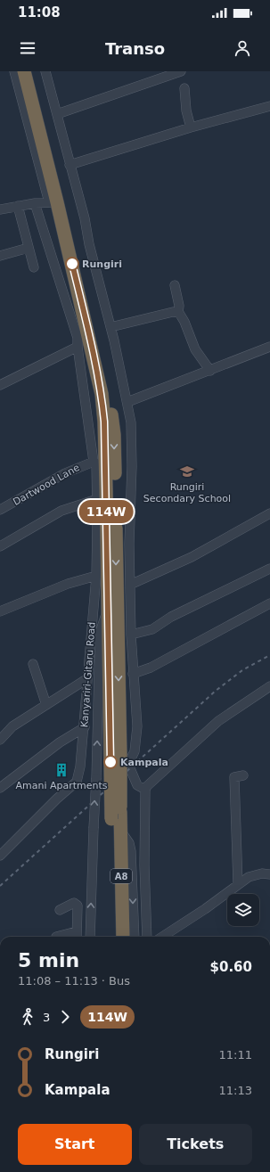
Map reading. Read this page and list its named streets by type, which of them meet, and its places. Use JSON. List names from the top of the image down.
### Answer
{
  "streets": {
    "highway": ["A8"],
    "street": ["Dartwood Lane", "Kanyariri-Gitaru Road"]
  },
  "crossings": [
    ["Dartwood Lane", "Kanyariri-Gitaru Road"]
  ],
  "places": {
    "other": ["Rungiri", "Kampala"],
    "school or university": ["Rungiri Secondary School"],
    "building": ["Amani Apartments"]
  },
  "lines": ["bus line 114W"],
  "page": {
    "status": "11:08",
    "header": "Transo",
    "on_map": "114W",
    "heading": ["5 min", "11:08 – 11:13 · Bus", "$0.60"],
    "legs": ["3", "114W"],
    "list": [
      {
        "name": "Rungiri",
        "value": "11:11"
      },
      {
        "name": "Kampala",
        "value": "11:13"
      }
    ],
    "buttons": ["Start", "Tickets"]
  }
}
